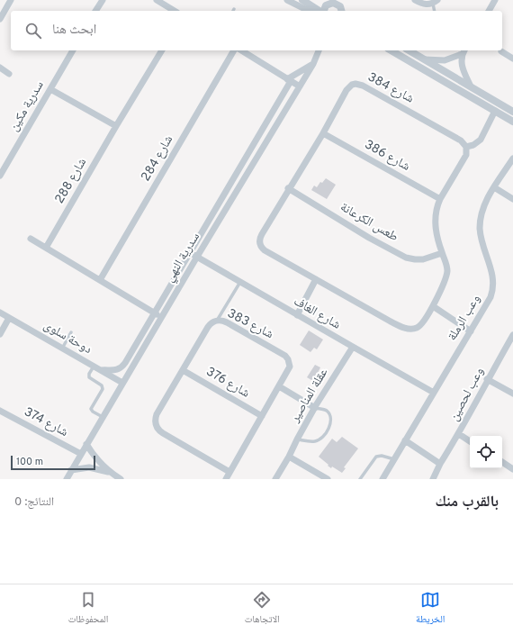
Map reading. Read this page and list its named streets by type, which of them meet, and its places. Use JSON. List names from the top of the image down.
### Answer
{
  "streets": {
    "street": [
      "شارع 384",
      "سدرية مكين",
      "شارع 386",
      "شارع 284",
      "شارع 288",
      "طعس الكرعانة",
      "سدرية النهي",
      "شارع الغاف",
      "وعب الرملة",
      "شارع 383",
      "دوحة سلوى",
      "شارع 376",
      "وعب لحصين",
      "عقلة المناصير",
      "شارع 374"
    ]
  },
  "crossings": [
    ["شارع 384", "شارع 386"],
    ["شارع 384", "طعس الكرعانة"],
    ["سدرية النهي", "شارع الغاف"],
    ["سدرية النهي", "دوحة سلوى"],
    ["سدرية النهي", "شارع 374"],
    ["شارع الغاف", "وعب الرملة"],
    ["شارع الغاف", "عقلة المناصير"],
    ["شارع 383", "شارع 376"]
  ],
  "scale_bar": "100 m",
  "page": {
    "search": "ابحث هنا",
    "scale": "100 m",
    "heading": ["بالقرب منك", "النتائج: 0"],
    "nav": ["الخريطة", "الاتجاهات", "المحفوظات"]
  }
}
